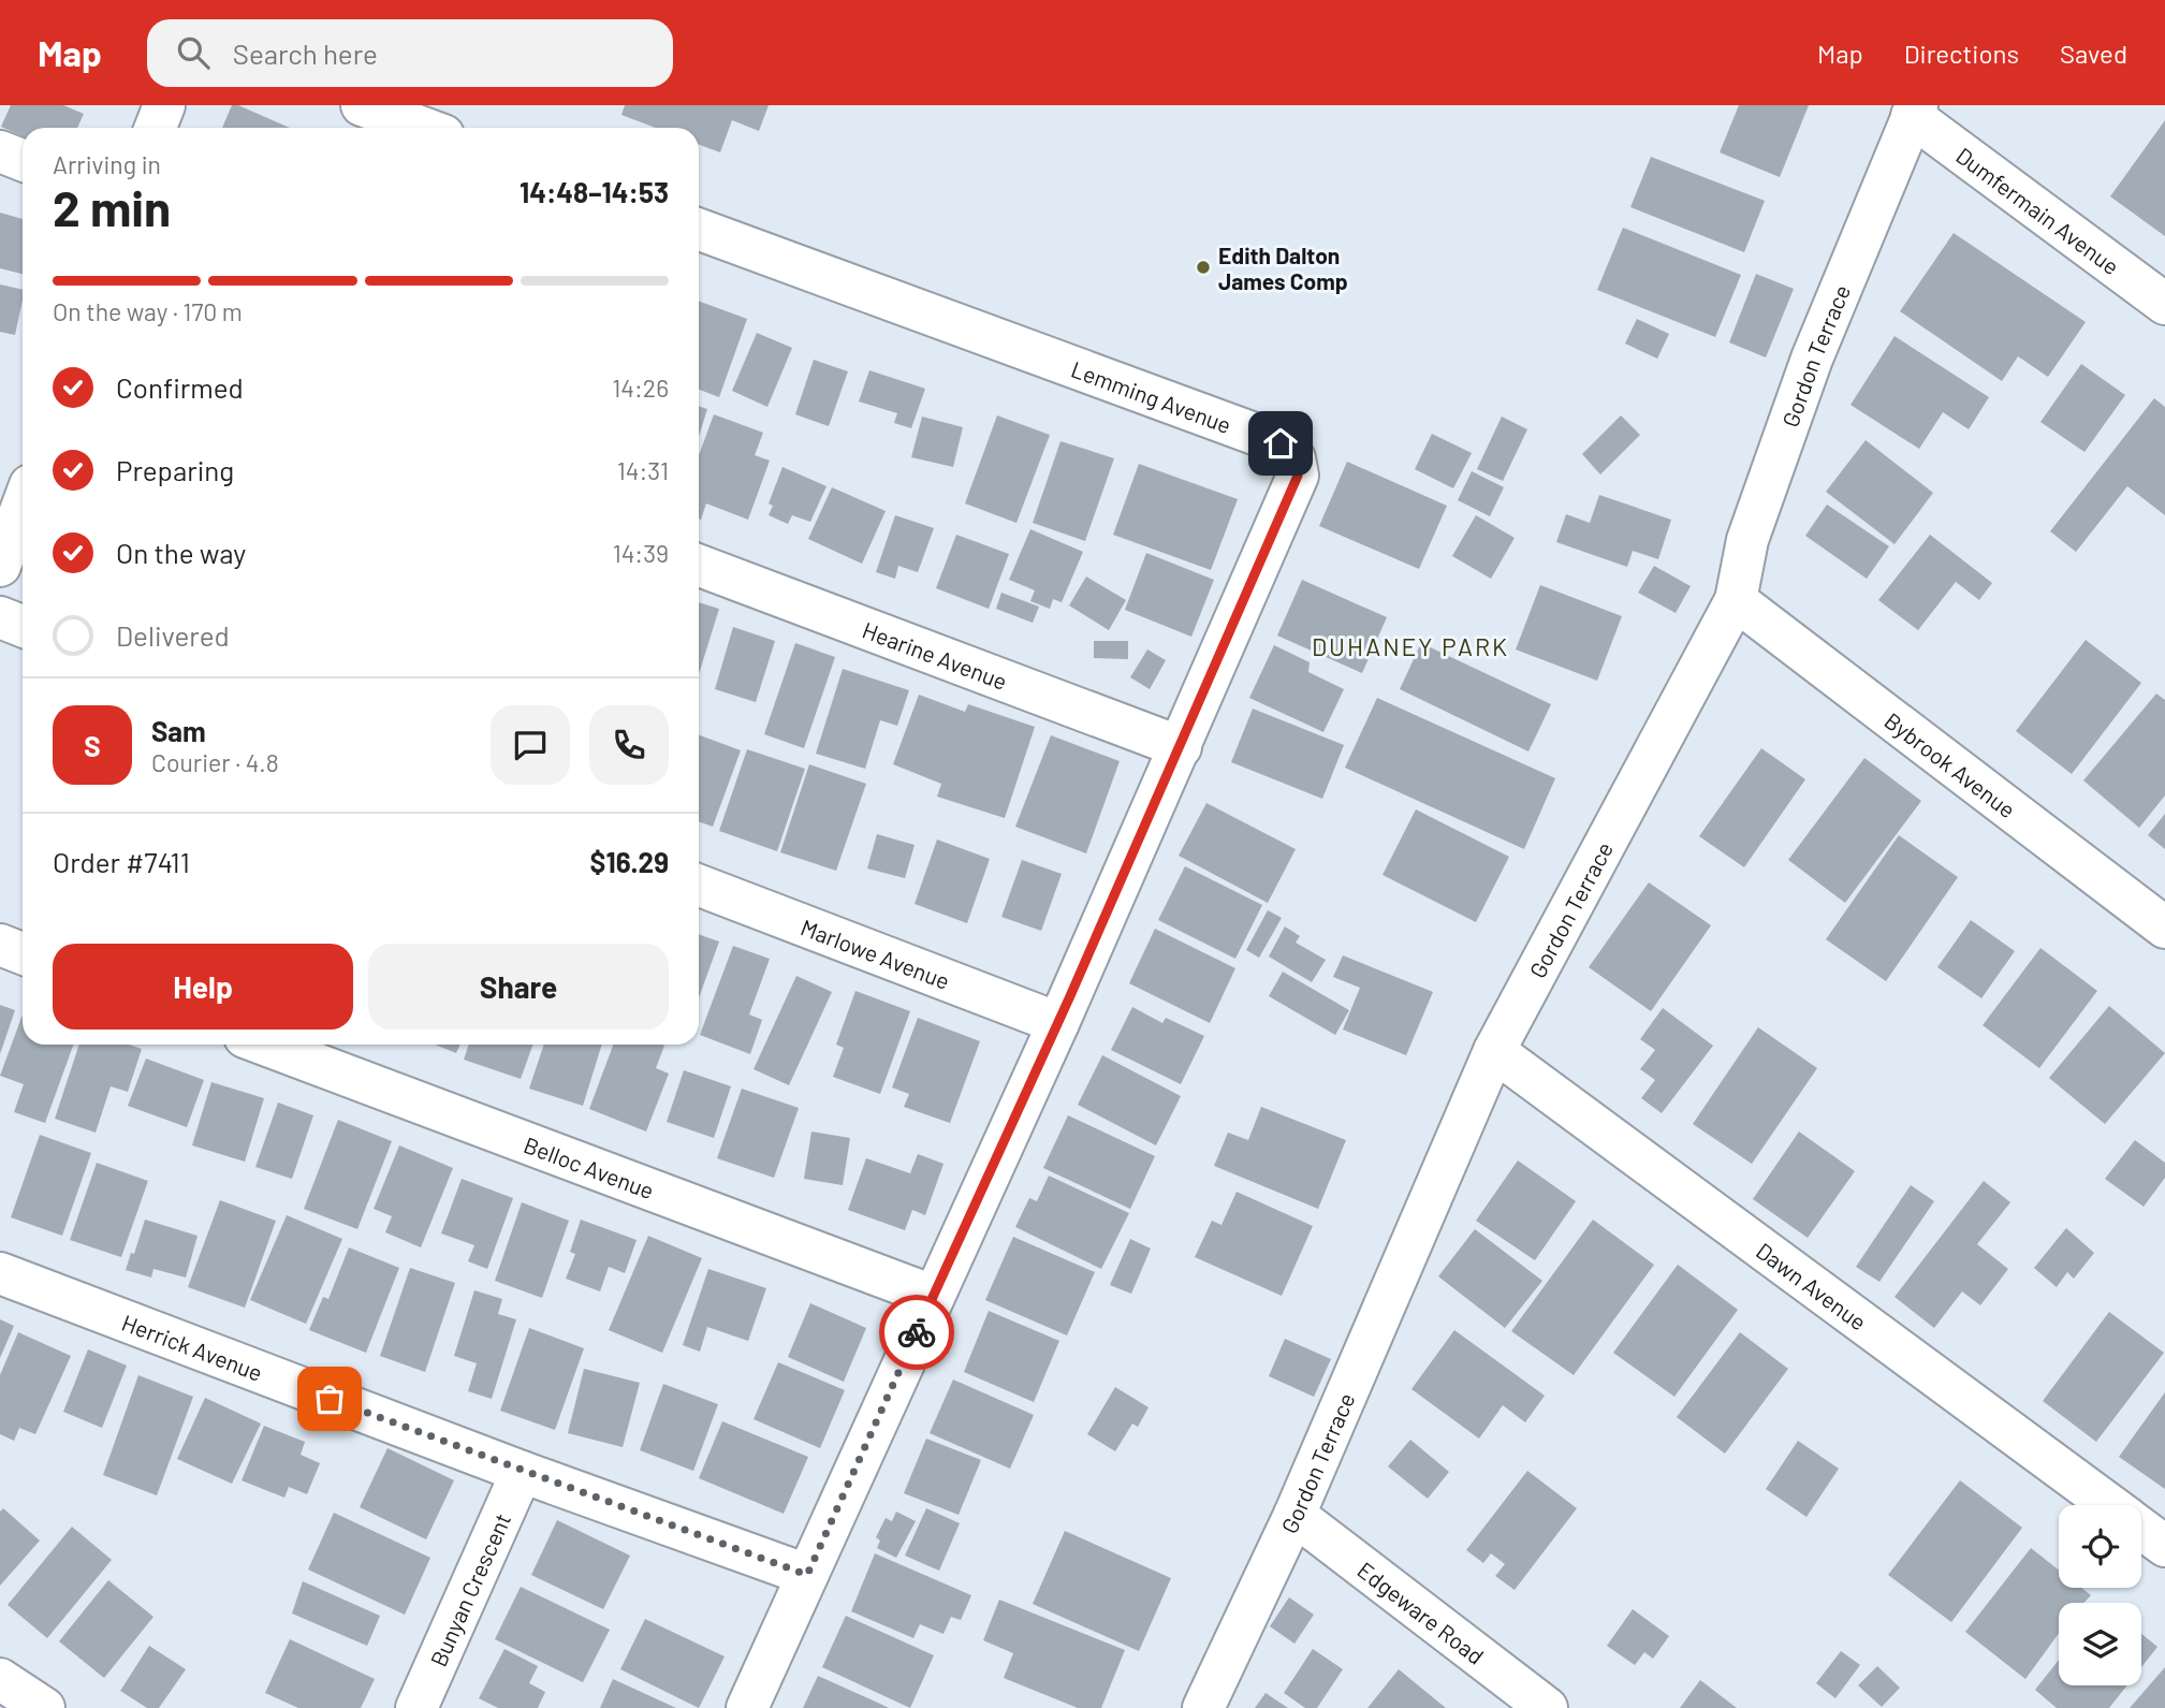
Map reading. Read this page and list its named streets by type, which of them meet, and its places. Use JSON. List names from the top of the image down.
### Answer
{
  "streets": {
    "street": [
      "Dumfermain Avenue",
      "Gordon Terrace",
      "Lemming Avenue",
      "Hearine Avenue",
      "Bybrook Avenue",
      "Marlowe Avenue",
      "Belloc Avenue",
      "Dawn Avenue",
      "Herrick Avenue",
      "Bunyan Crescent",
      "Edgeware Road"
    ]
  },
  "crossings": [
    ["Dumfermain Avenue", "Gordon Terrace"],
    ["Gordon Terrace", "Bybrook Avenue"],
    ["Gordon Terrace", "Dawn Avenue"],
    ["Gordon Terrace", "Edgeware Road"],
    ["Lemming Avenue", "Hearine Avenue"],
    ["Lemming Avenue", "Marlowe Avenue"],
    ["Lemming Avenue", "Belloc Avenue"],
    ["Lemming Avenue", "Herrick Avenue"],
    ["Herrick Avenue", "Bunyan Crescent"]
  ],
  "districts": ["DUHANEY PARK"],
  "places": ["Edith Dalton James Comp"],
  "page": {
    "header": "Map",
    "search": "Search here",
    "nav": ["Map", "Directions", "Saved"],
    "heading": ["2 min", "Arriving in", "14:48–14:53"],
    "panel": [
      "Sam",
      "Courier · 4.8",
      "Order #7411",
      "$16.29"
    ],
    "bar": "On the way · 170 m",
    "list": [
      ["Confirmed", "14:26"],
      ["Preparing", "14:31"],
      ["On the way", "14:39"],
      "Delivered"
    ],
    "round": "S",
    "buttons": ["Help", "Share"]
  }
}
